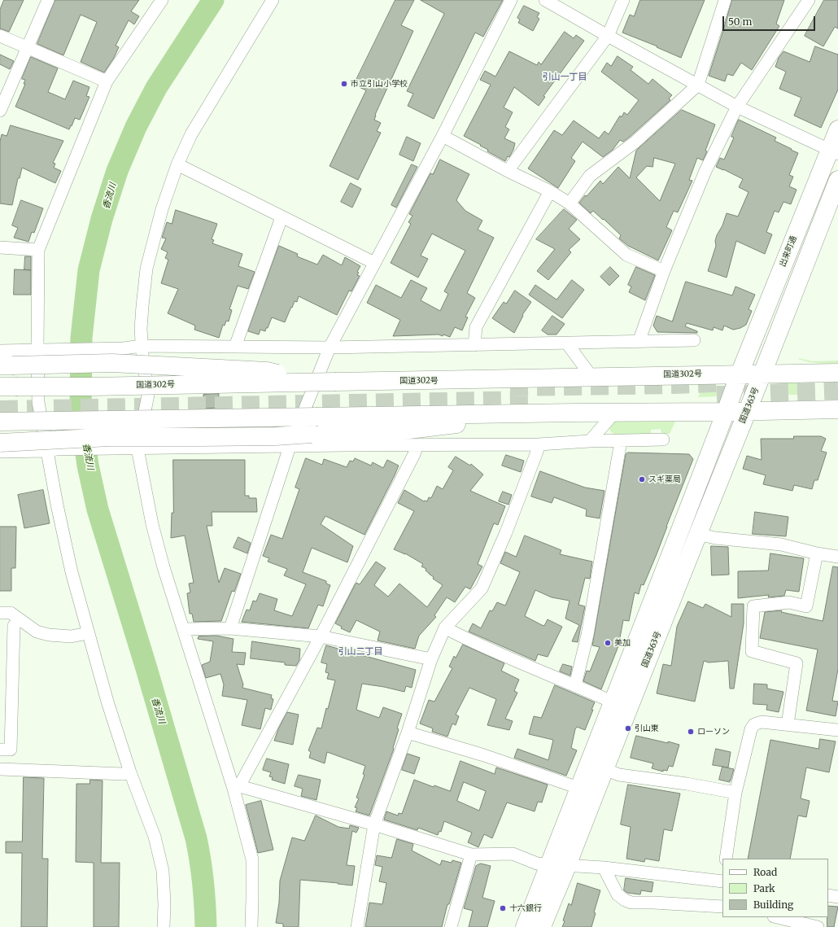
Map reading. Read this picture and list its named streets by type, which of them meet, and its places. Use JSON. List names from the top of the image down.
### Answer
{
  "streets": {
    "main road": ["出来町通", "国道302号", "国道363号"]
  },
  "crossings": [
    ["出来町通", "国道302号"],
    ["出来町通", "国道363号"],
    ["国道302号", "国道363号"]
  ],
  "districts": ["引山一丁目", "引山二丁目"],
  "water": ["香流川"],
  "places": [
    "市立引山小学校",
    "スギ薬局",
    "美加",
    "引山東",
    "ローソン",
    "十六銀行"
  ],
  "legend": ["Road", "Park", "Building"],
  "scale_bar": "50 m"
}
